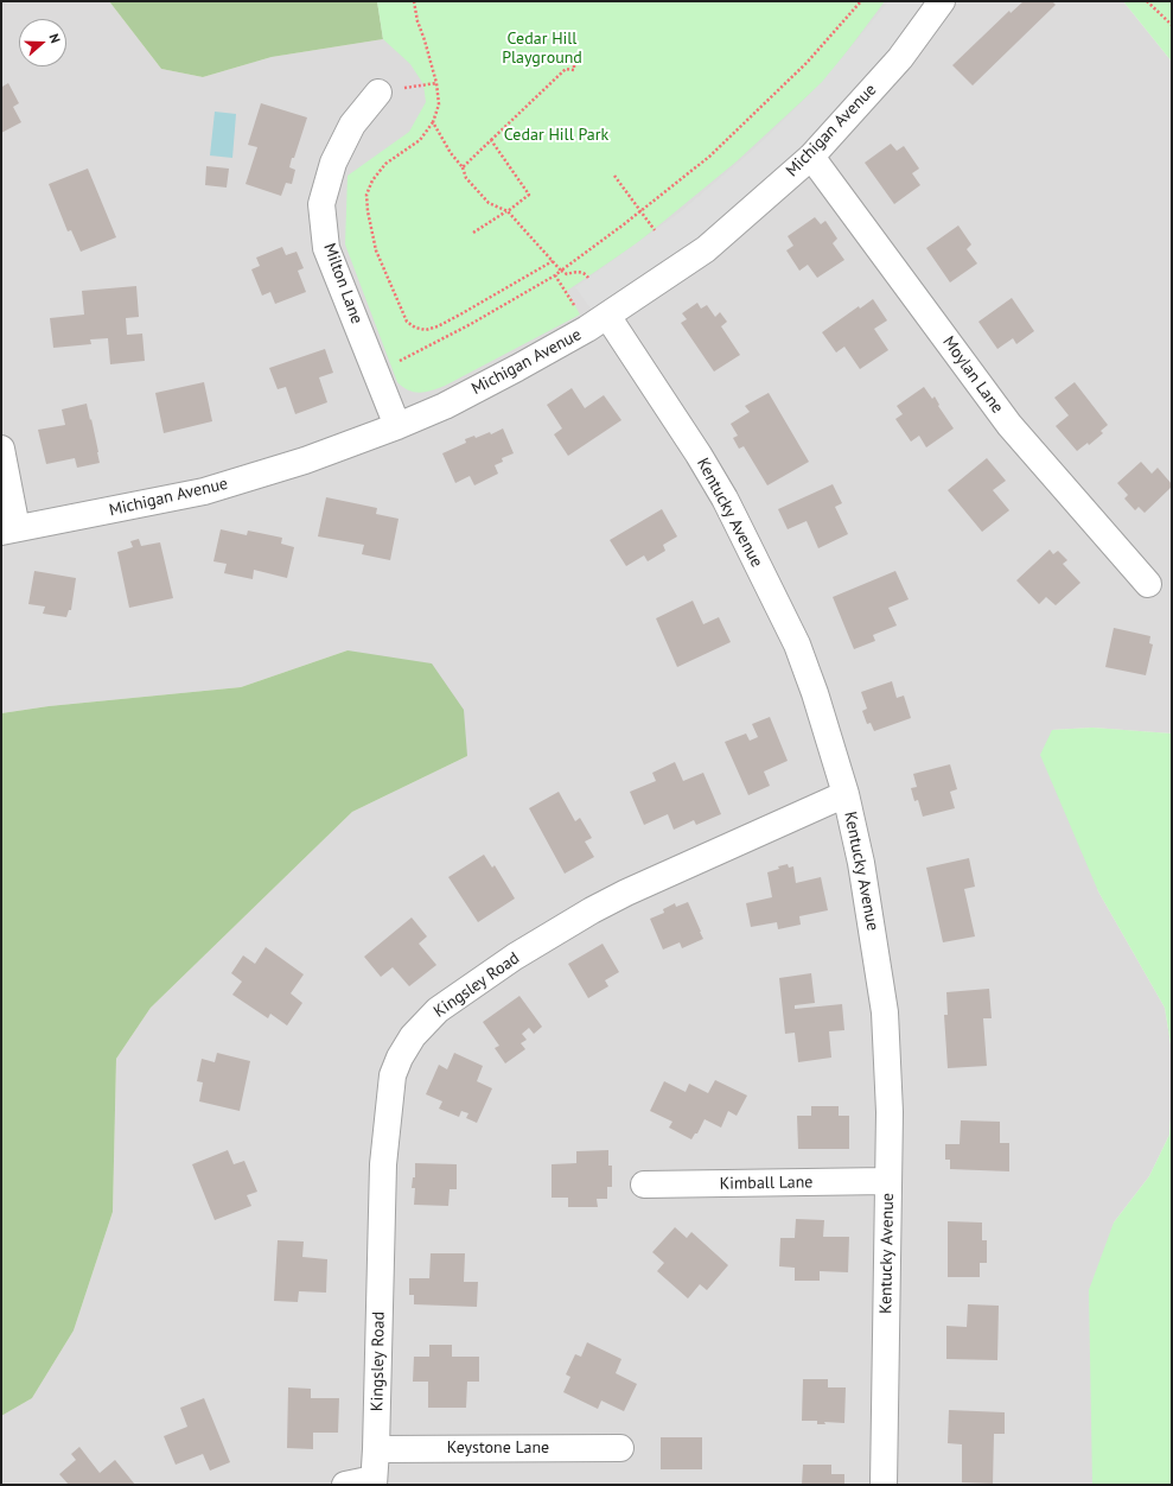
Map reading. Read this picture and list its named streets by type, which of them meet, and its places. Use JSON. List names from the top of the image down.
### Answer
{
  "streets": {
    "street": [
      "Michigan Avenue",
      "Milton Lane",
      "Moylan Lane",
      "Kentucky Avenue",
      "Kingsley Road",
      "Kimball Lane",
      "Keystone Lane"
    ]
  },
  "crossings": [
    ["Michigan Avenue", "Milton Lane"],
    ["Michigan Avenue", "Moylan Lane"],
    ["Michigan Avenue", "Kentucky Avenue"],
    ["Kentucky Avenue", "Kingsley Road"],
    ["Kentucky Avenue", "Kimball Lane"],
    ["Kingsley Road", "Keystone Lane"]
  ],
  "parks": ["Cedar Hill Playground", "Cedar Hill Park"],
  "north": "right"
}
